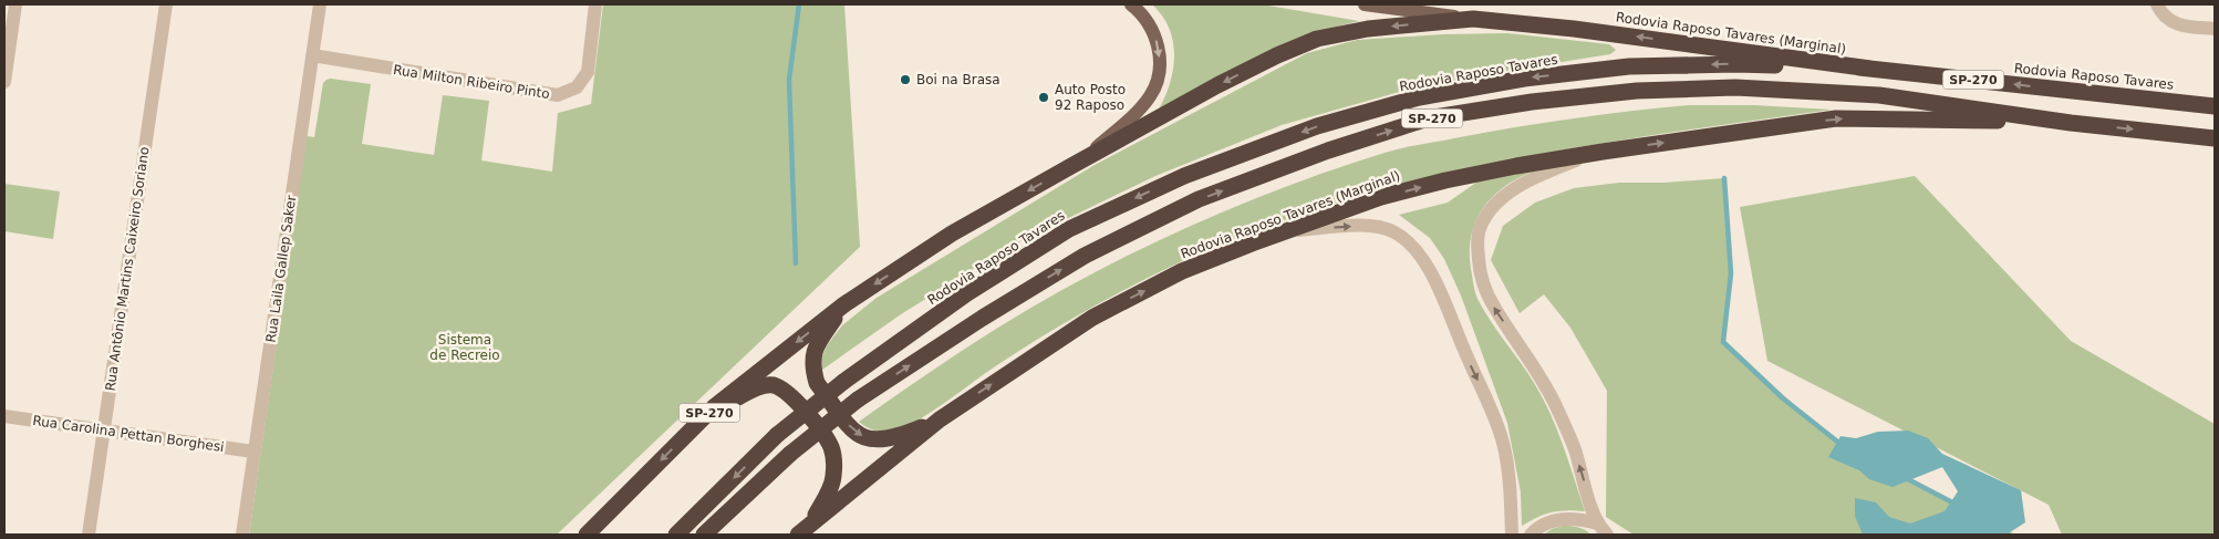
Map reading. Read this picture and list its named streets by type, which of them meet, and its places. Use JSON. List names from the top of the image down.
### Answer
{
  "streets": {
    "highway": ["Rodovia Raposo Tavares (Marginal)", "Rodovia Raposo Tavares", "SP-270"],
    "street": [
      "Rua Milton Ribeiro Pinto",
      "Rua Antônio Martins Caixeiro Soriano",
      "Rua Laila Gallep Saker",
      "Rua Carolina Pettan Borghesi"
    ]
  },
  "crossings": [
    ["Rodovia Raposo Tavares (Marginal)", "Rodovia Raposo Tavares"],
    ["Rodovia Raposo Tavares (Marginal)", "SP-270"],
    ["Rua Milton Ribeiro Pinto", "Rua Laila Gallep Saker"],
    ["Rua Antônio Martins Caixeiro Soriano", "Rua Carolina Pettan Borghesi"],
    ["Rua Laila Gallep Saker", "Rua Carolina Pettan Borghesi"]
  ],
  "parks": ["Sistema de Recreio"],
  "places": ["Boi na Brasa", "Auto Posto 92 Raposo"]
}
